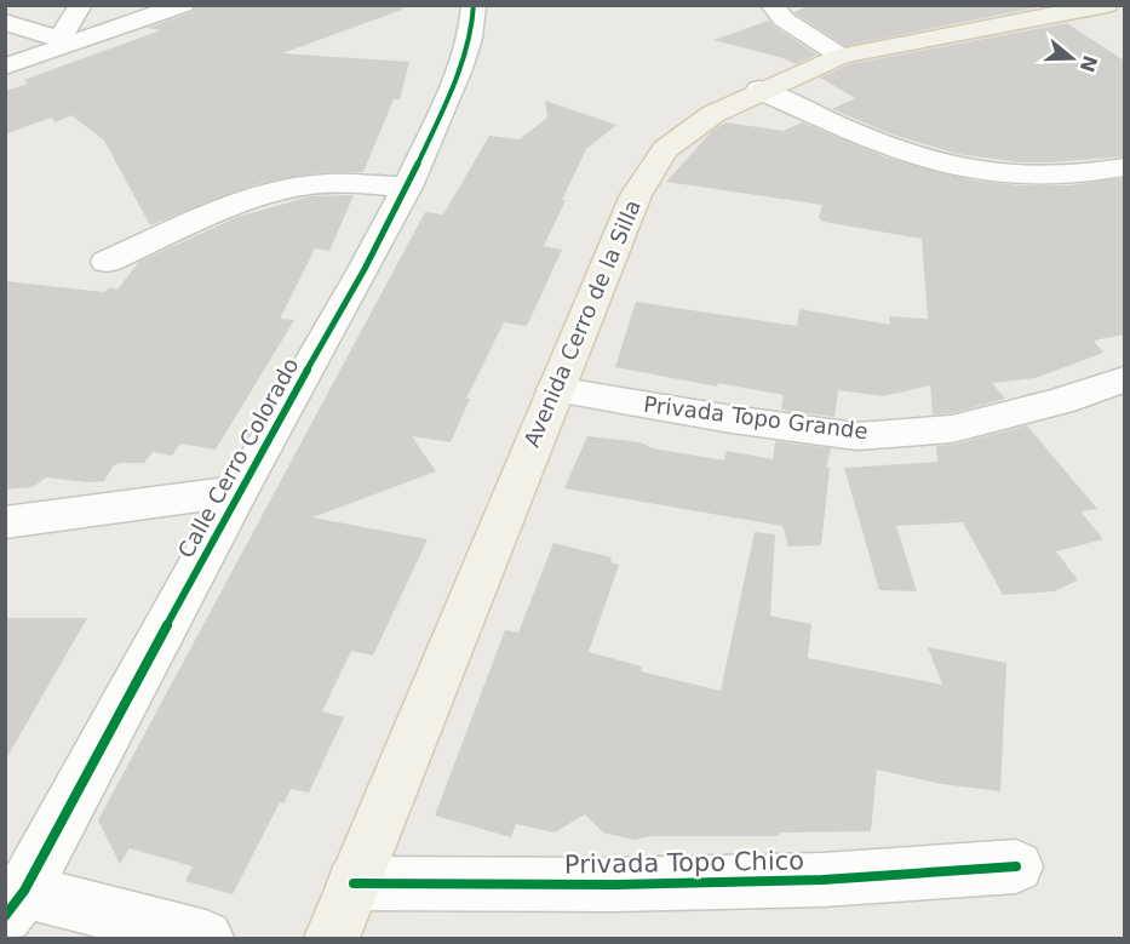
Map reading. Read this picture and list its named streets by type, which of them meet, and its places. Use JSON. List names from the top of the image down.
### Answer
{
  "streets": {
    "main road": ["Avenida Cerro de la Silla"],
    "street": ["Privada Topo Grande", "Calle Cerro Colorado", "Privada Topo Chico"]
  },
  "crossings": [
    ["Avenida Cerro de la Silla", "Privada Topo Grande"],
    ["Avenida Cerro de la Silla", "Privada Topo Chico"]
  ],
  "north": "right"
}
